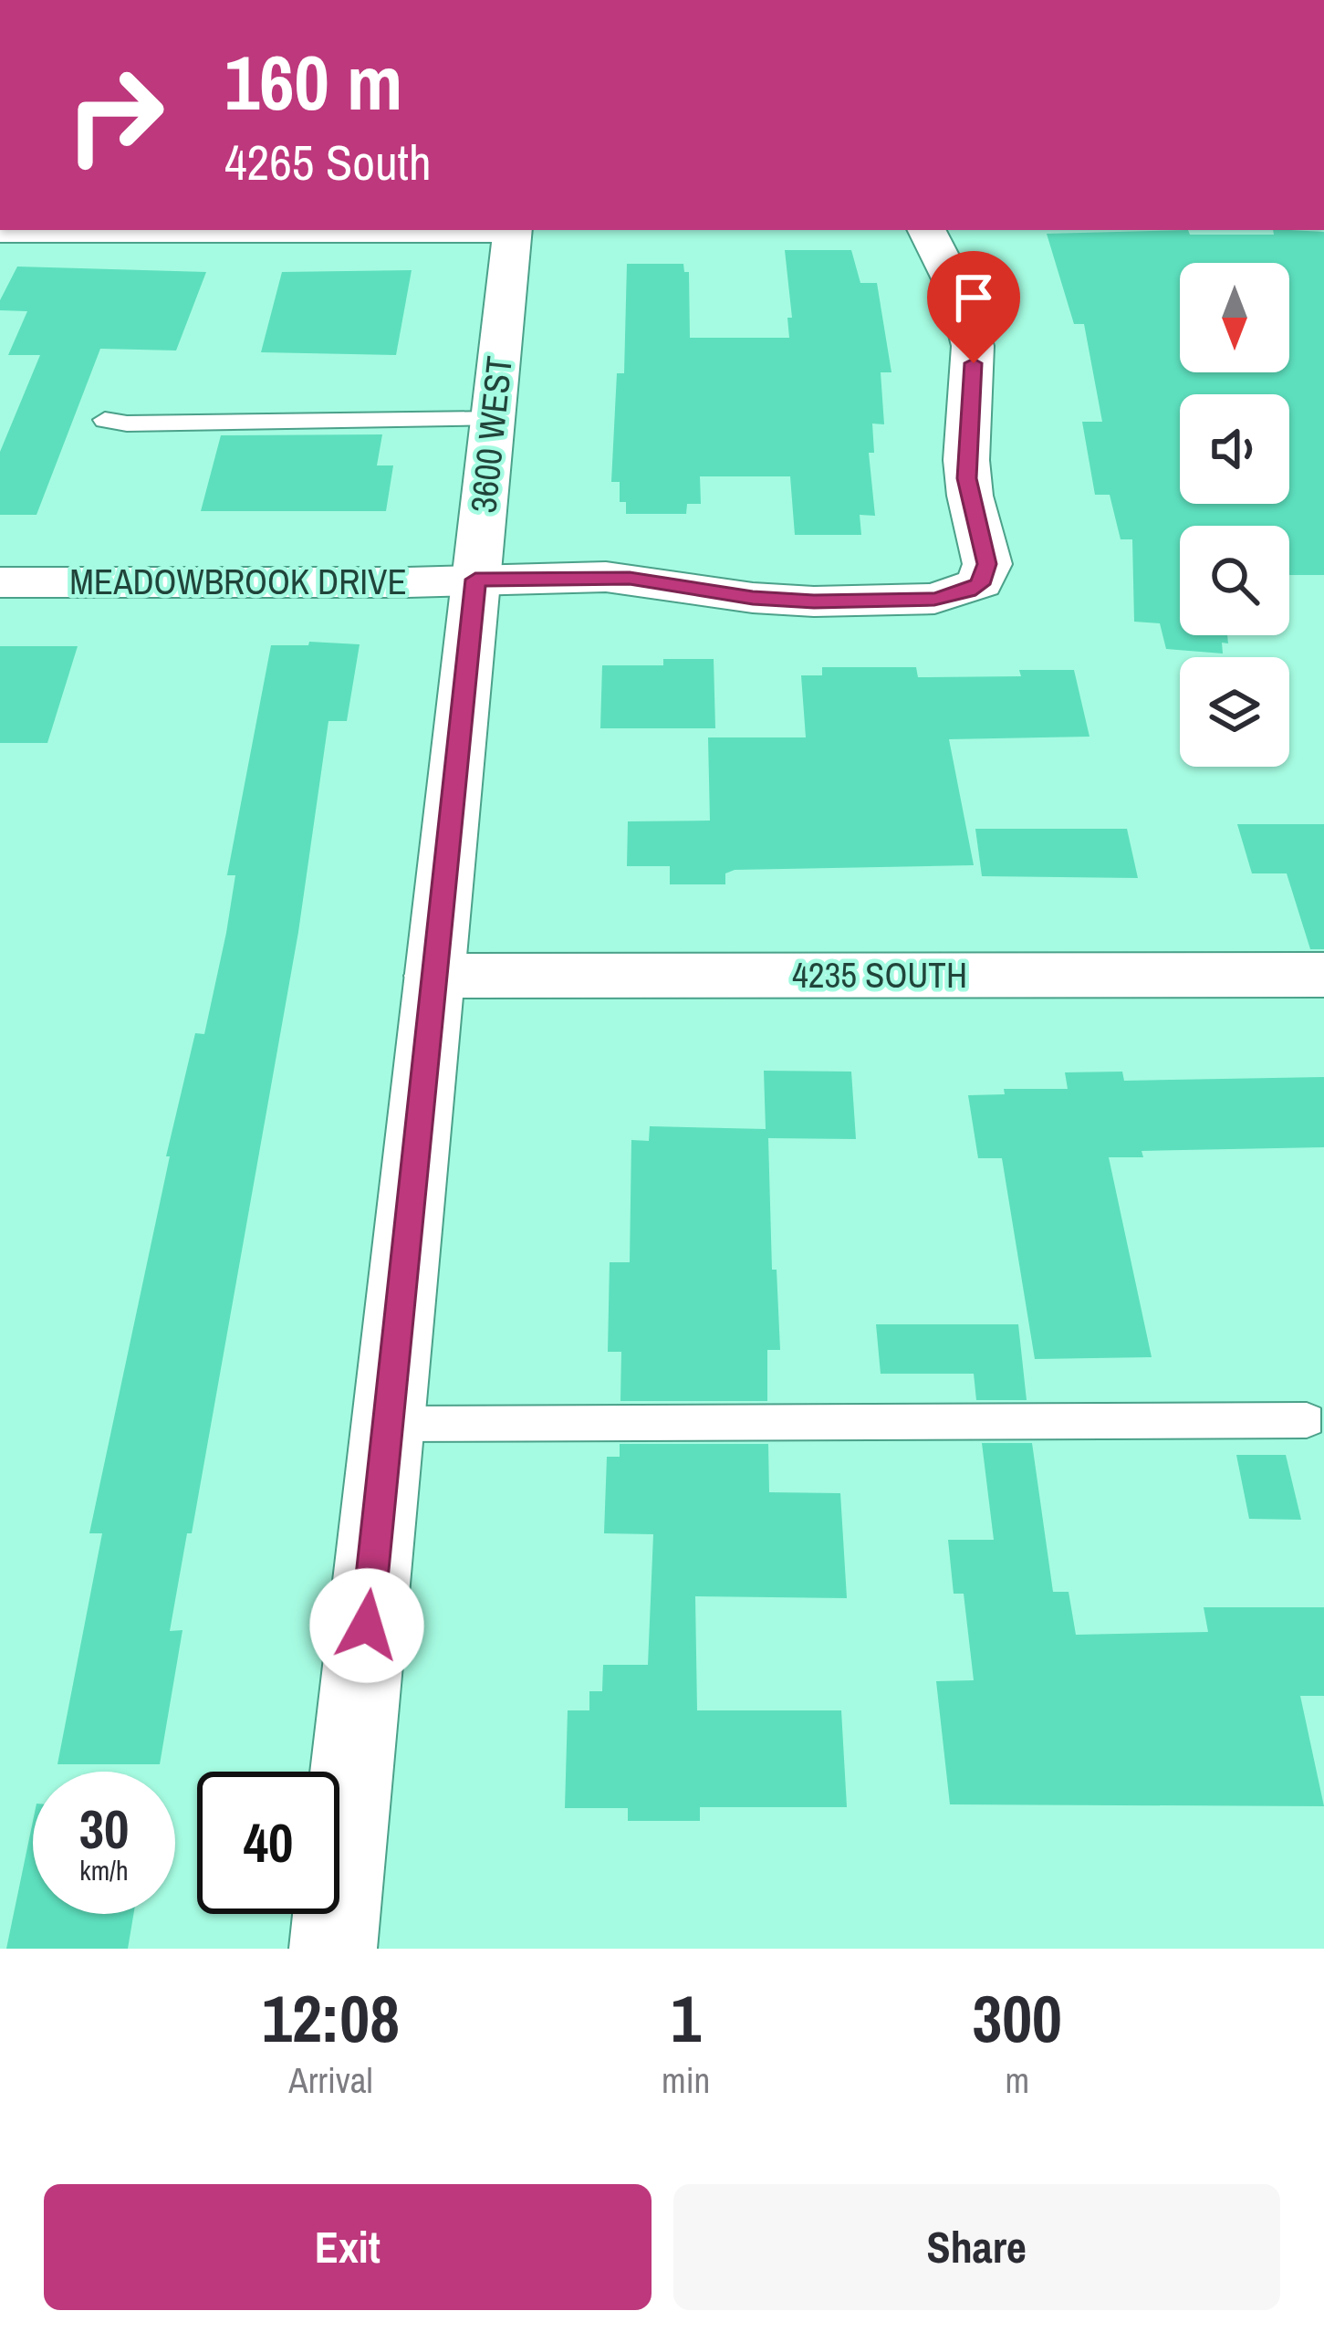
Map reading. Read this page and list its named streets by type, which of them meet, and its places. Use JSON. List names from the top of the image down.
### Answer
{
  "streets": {
    "street": ["3600 WEST", "MEADOWBROOK DRIVE", "4235 SOUTH"]
  },
  "crossings": [
    ["3600 WEST", "MEADOWBROOK DRIVE"],
    ["3600 WEST", "4235 SOUTH"]
  ],
  "north": "bottom",
  "page": {
    "turn": ["160 m", "4265 South"],
    "speed": "30 km/h",
    "limit": "40",
    "eta": [
      "12:08",
      "Arrival",
      "1",
      "min",
      "300",
      "m"
    ],
    "buttons": ["Exit", "Share"]
  }
}
